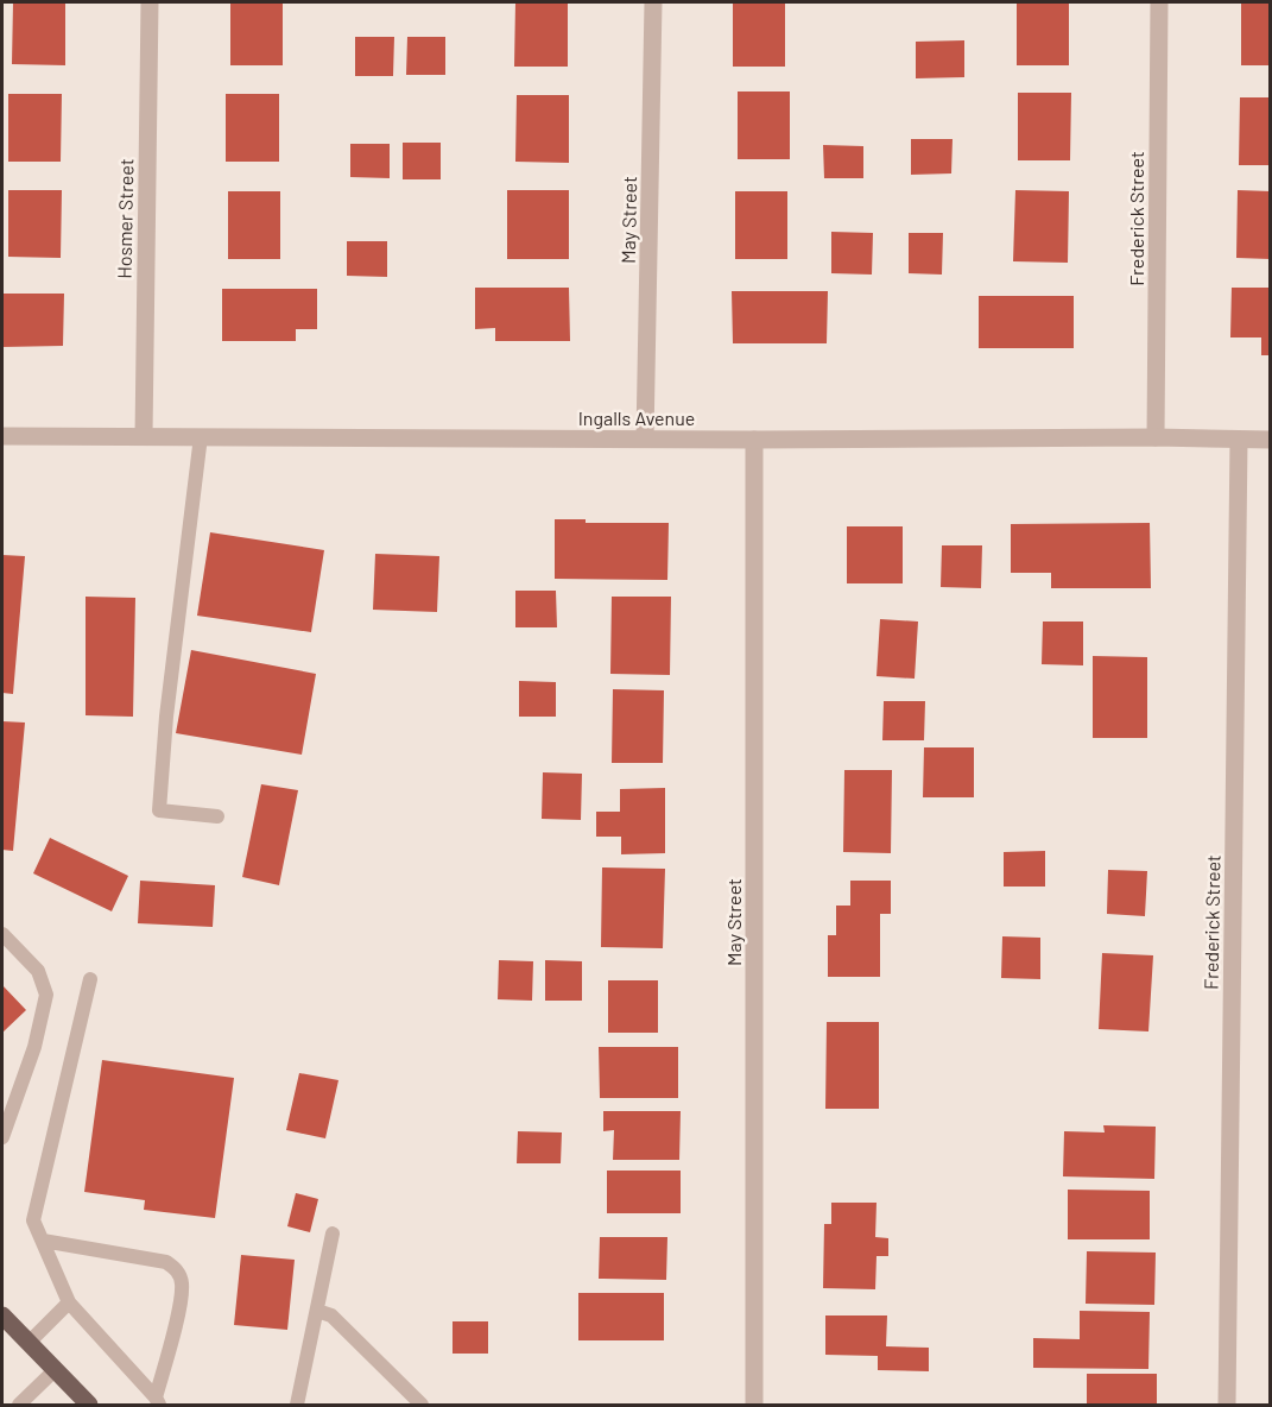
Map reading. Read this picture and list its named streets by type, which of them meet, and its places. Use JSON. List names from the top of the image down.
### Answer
{
  "streets": {
    "street": [
      "Hosmer Street",
      "Frederick Street",
      "May Street",
      "Ingalls Avenue"
    ]
  },
  "crossings": [
    ["Hosmer Street", "Ingalls Avenue"],
    ["Frederick Street", "Ingalls Avenue"],
    ["May Street", "Ingalls Avenue"]
  ]
}
